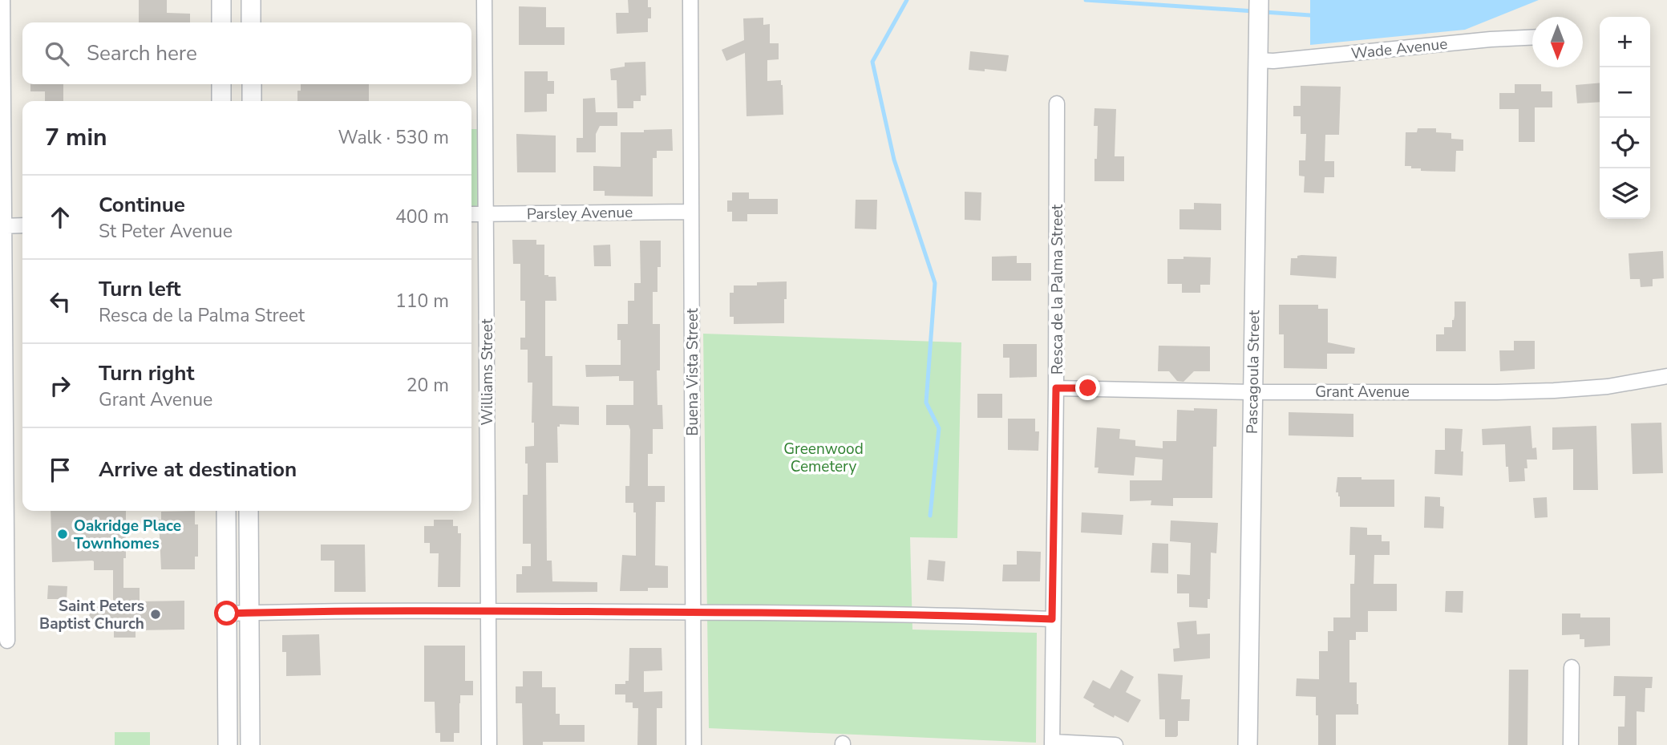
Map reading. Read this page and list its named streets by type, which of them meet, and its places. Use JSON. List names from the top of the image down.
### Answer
{
  "streets": {
    "street": [
      "Wade Avenue",
      "Parsley Avenue",
      "Resca de la Palma Street",
      "Williams Street",
      "Buena Vista Street",
      "Pascagoula Street",
      "Grant Avenue"
    ]
  },
  "crossings": [
    ["Wade Avenue", "Pascagoula Street"],
    ["Parsley Avenue", "Williams Street"],
    ["Parsley Avenue", "Buena Vista Street"],
    ["Resca de la Palma Street", "Grant Avenue"],
    ["Pascagoula Street", "Grant Avenue"]
  ],
  "parks": ["Greenwood Cemetery"],
  "places": ["Oakridge Place Townhomes", "Saint Peters Baptist Church"],
  "north": "bottom",
  "page": {
    "map_buttons": ["+", "−"],
    "search": "Search here",
    "heading": ["7 min", "Walk · 530 m"],
    "list": [
      ["Continue", "St Peter Avenue", "400 m"],
      ["Turn left", "Resca de la Palma Street", "110 m"],
      ["Turn right", "Grant Avenue", "20 m"],
      "Arrive at destination"
    ]
  }
}
